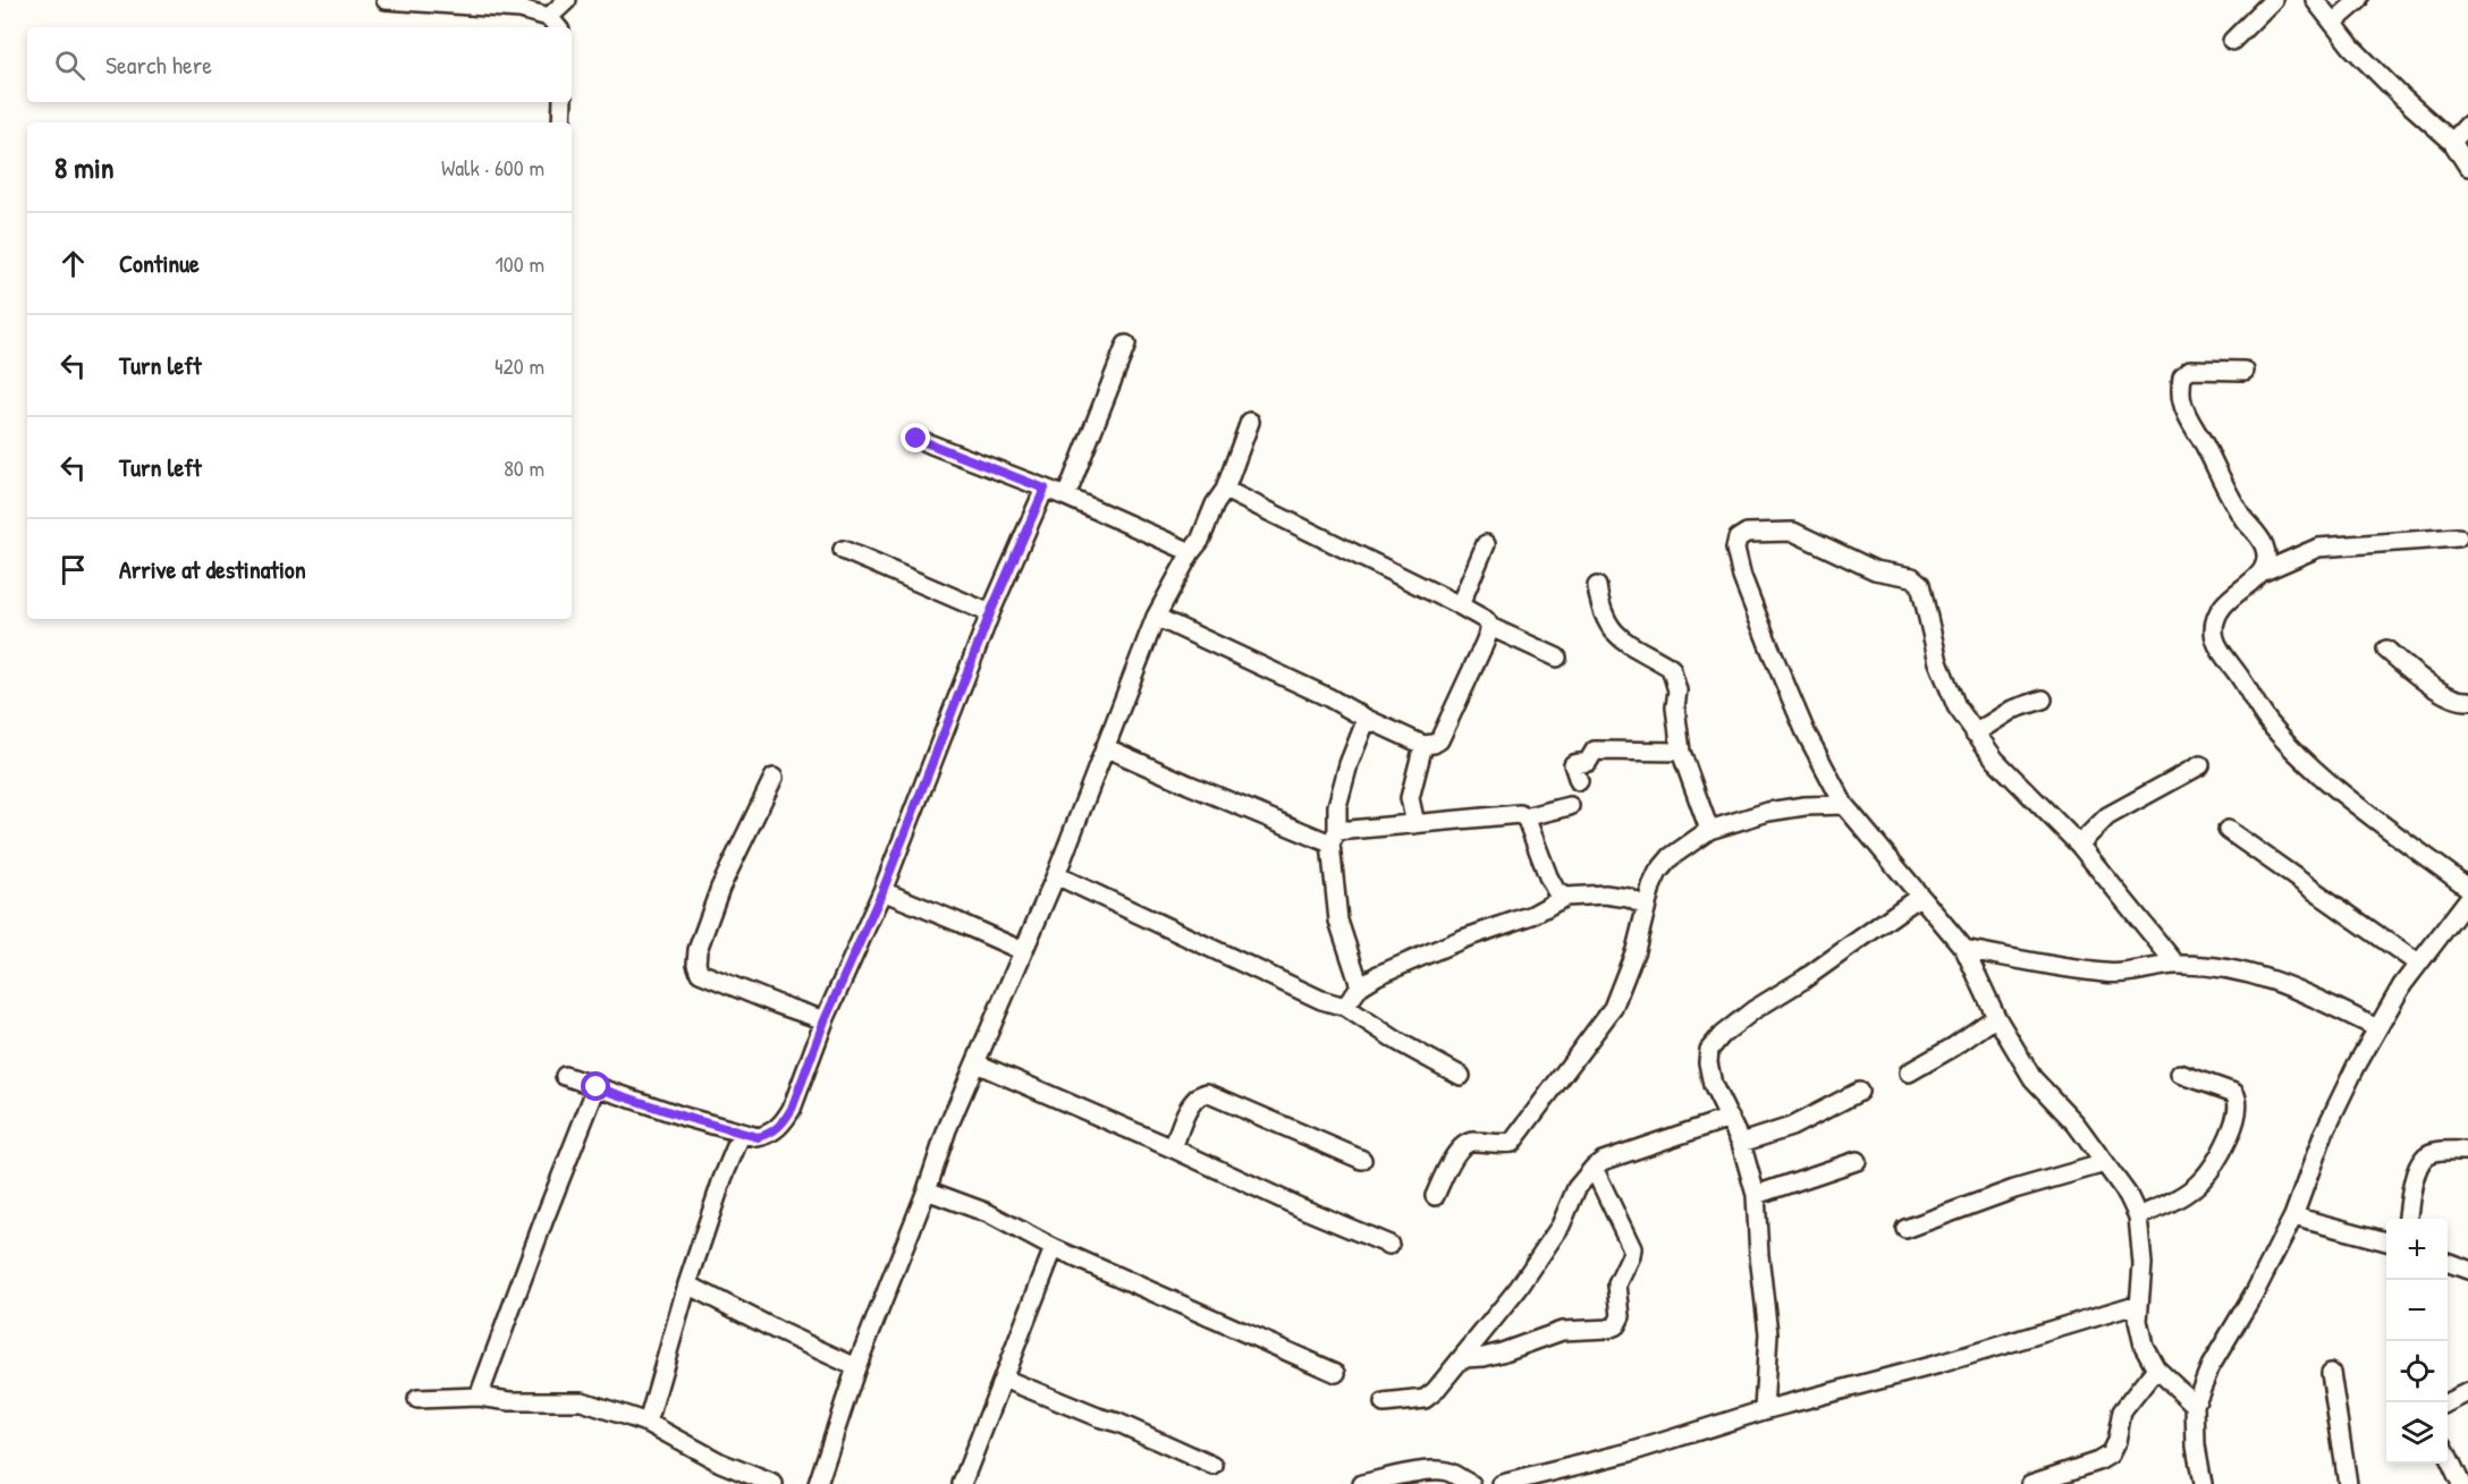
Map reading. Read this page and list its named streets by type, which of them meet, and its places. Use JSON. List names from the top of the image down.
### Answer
{
  "page": {
    "search": "Search here",
    "heading": ["8 min", "Walk · 600 m"],
    "list": [
      ["Continue", "100 m"],
      ["Turn left", "420 m"],
      ["Turn left", "80 m"],
      "Arrive at destination"
    ],
    "map_buttons": ["+", "−"]
  }
}
